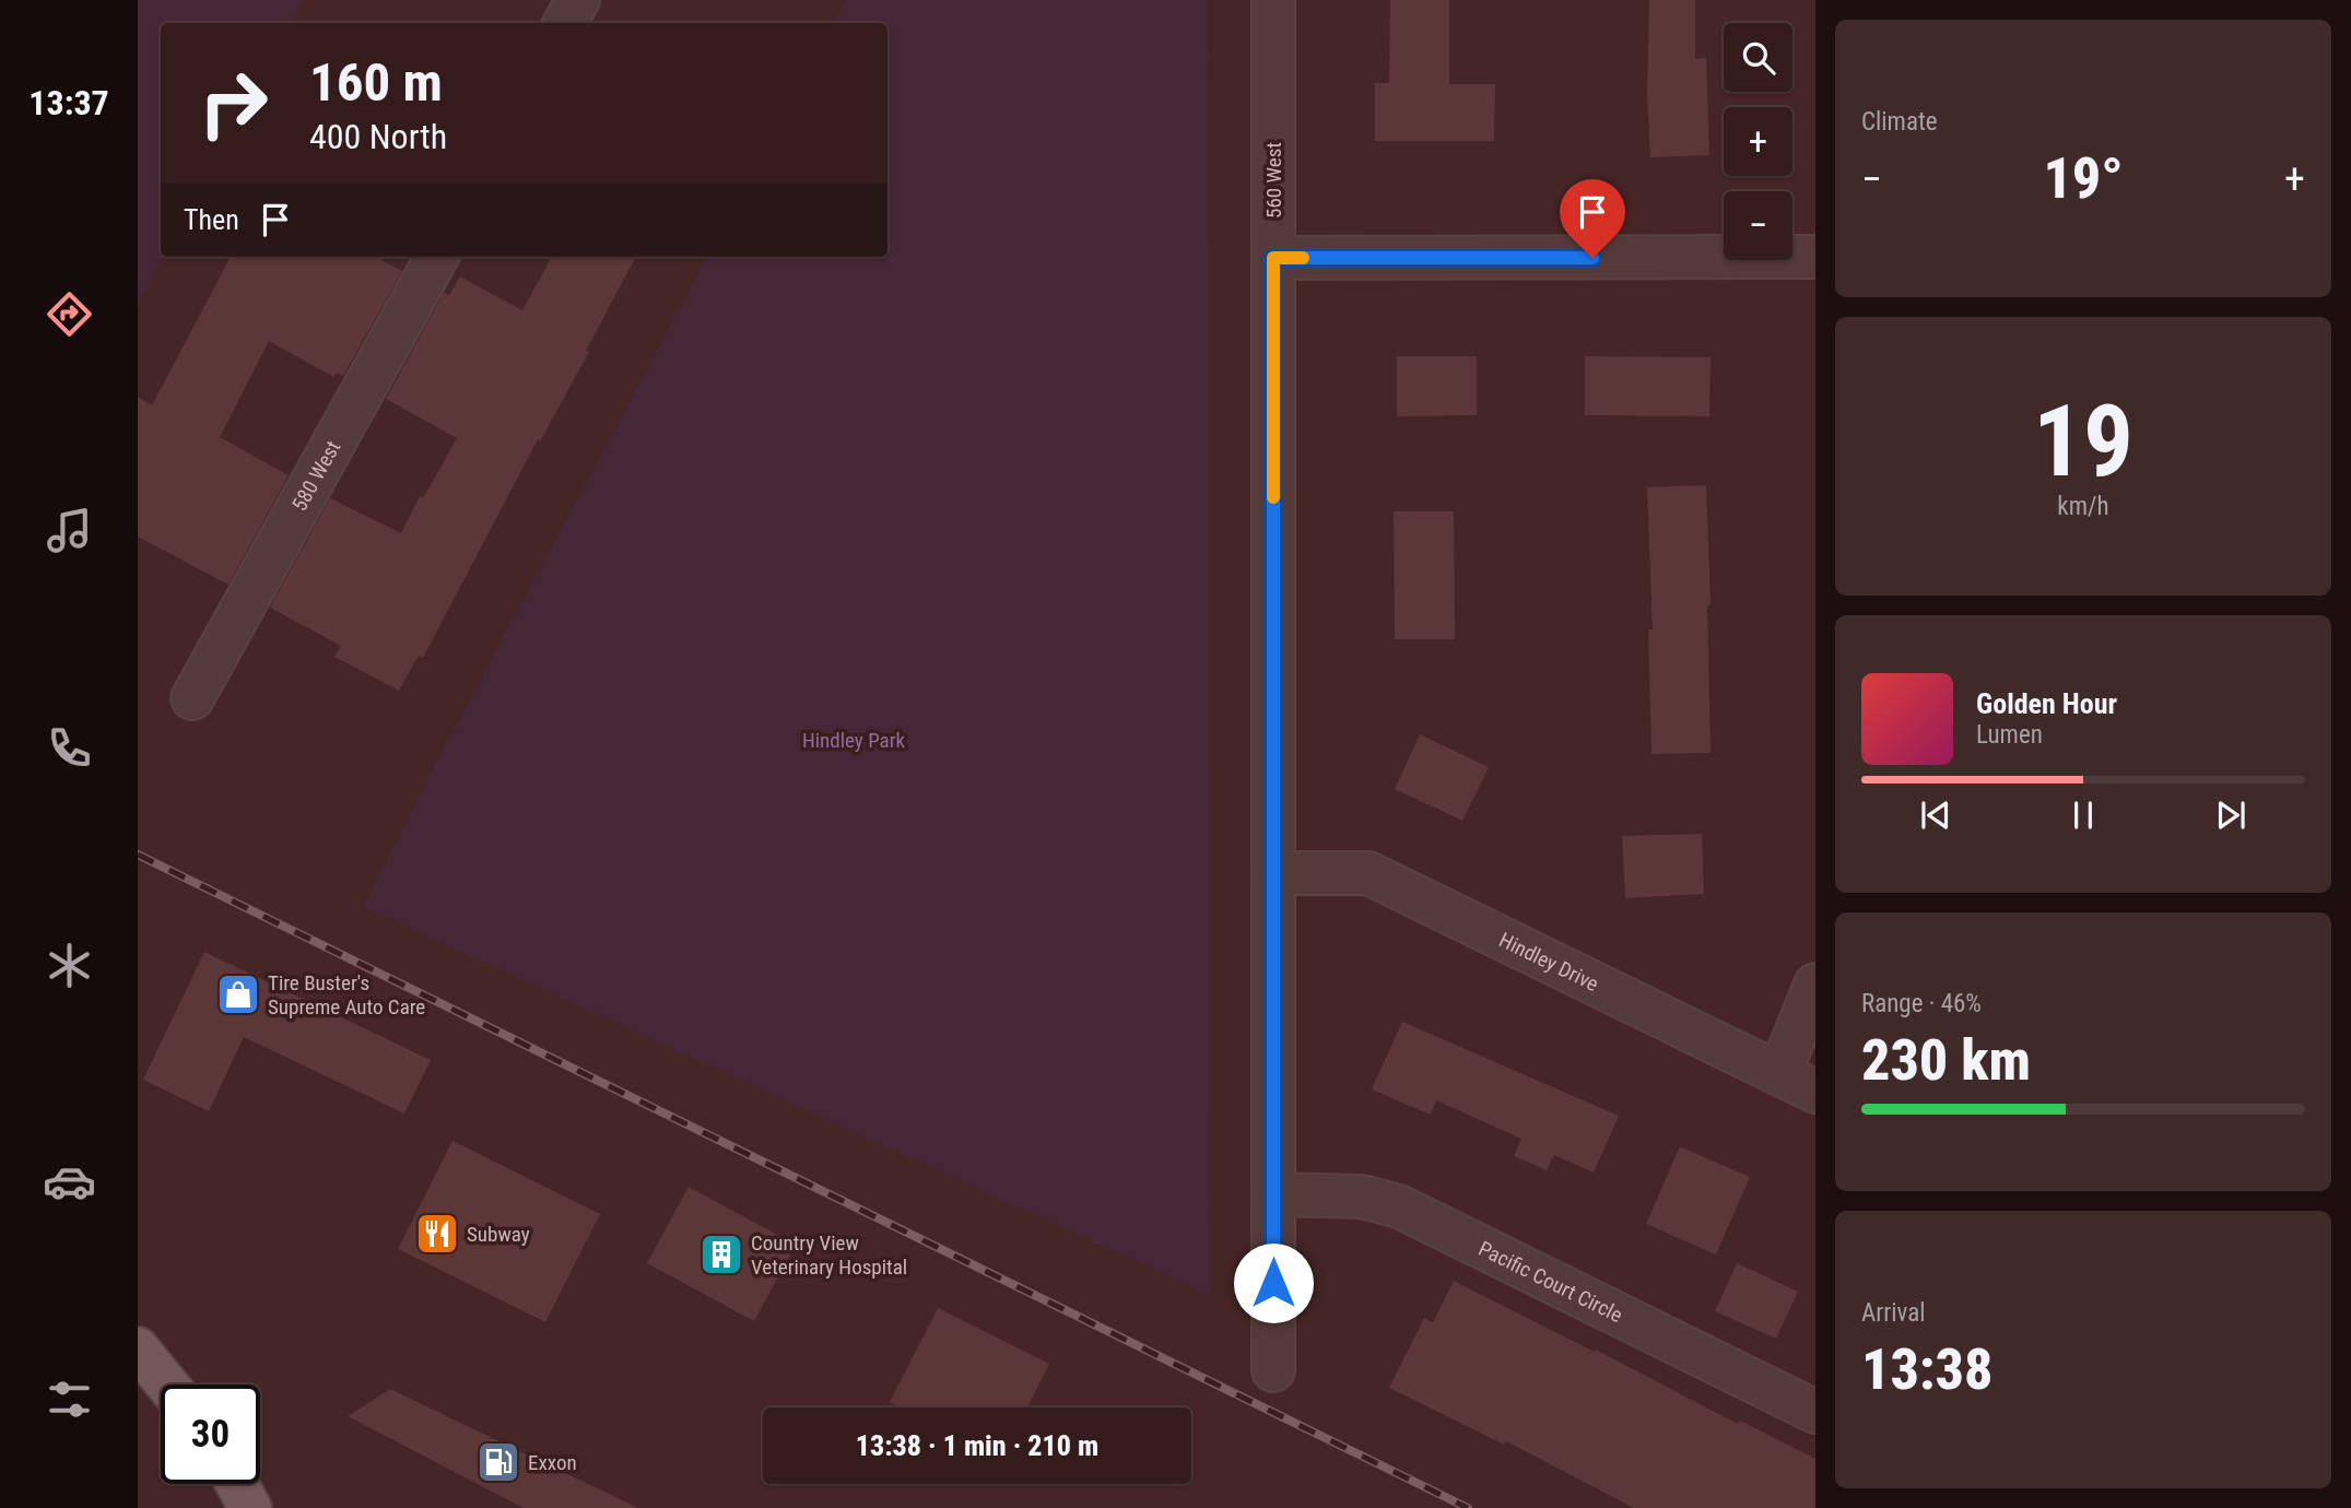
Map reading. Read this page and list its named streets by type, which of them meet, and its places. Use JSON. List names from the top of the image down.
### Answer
{
  "streets": {
    "street": [
      "560 West",
      "580 West",
      "Hindley Drive",
      "Pacific Court Circle"
    ]
  },
  "crossings": [
    ["560 West", "Hindley Drive"],
    ["560 West", "Pacific Court Circle"]
  ],
  "parks": ["Hindley Park"],
  "places": {
    "shop": ["Tire Buster's Supreme Auto Care"],
    "restaurant": ["Subway"],
    "building": ["Country View Veterinary Hospital"],
    "fuel station": ["Exxon"]
  },
  "page": {
    "tabs": "13:37",
    "tile": [
      "Climate",
      ["19", "km/h"],
      ["Range · 46%", "230 km"],
      ["Arrival", "13:38"]
    ],
    "map_buttons": ["+", "−"],
    "turn": ["160 m", "400 North"],
    "heat": ["−", "19°", "+"],
    "then": "Then",
    "song": ["Golden Hour", "Lumen"],
    "limit": "30",
    "trip": "13:38 · 1 min · 210 m"
  }
}
